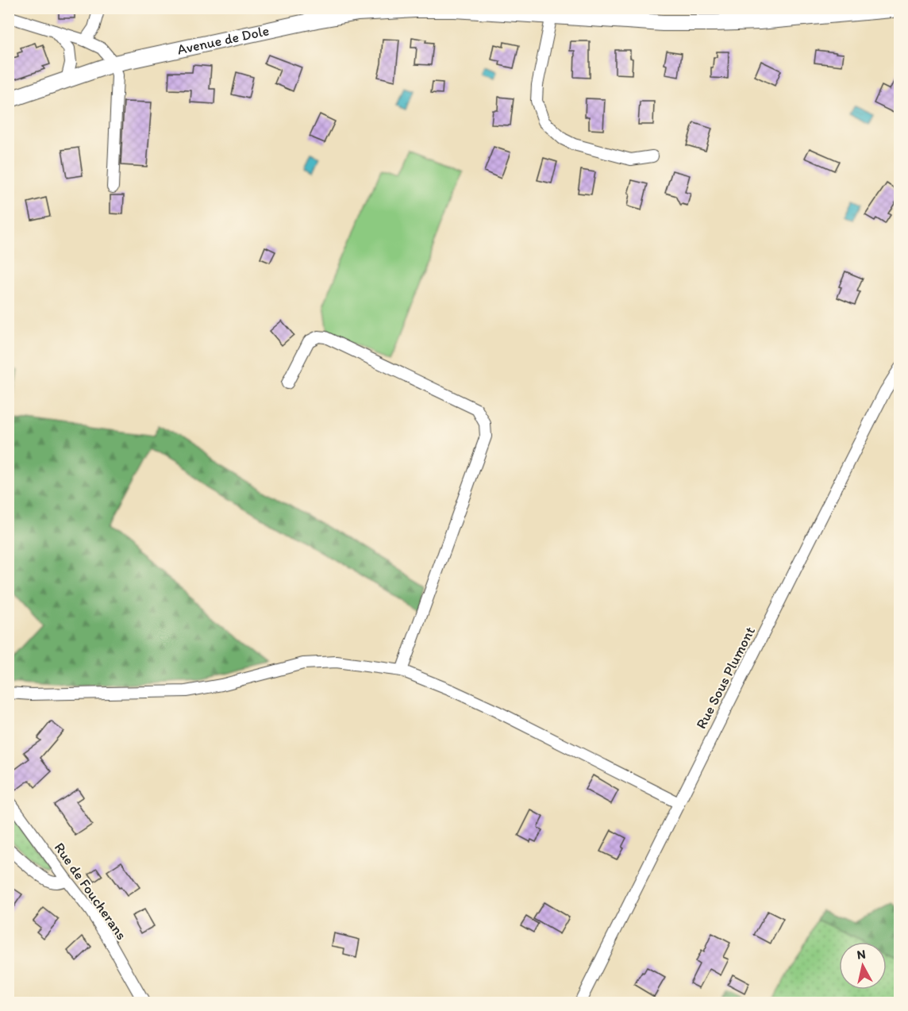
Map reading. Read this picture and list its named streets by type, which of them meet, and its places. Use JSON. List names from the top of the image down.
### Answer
{
  "streets": {
    "main road": ["Avenue de Dole"],
    "street": ["Rue Sous Plumont", "Rue de Foucherans"]
  },
  "north": "top"
}
